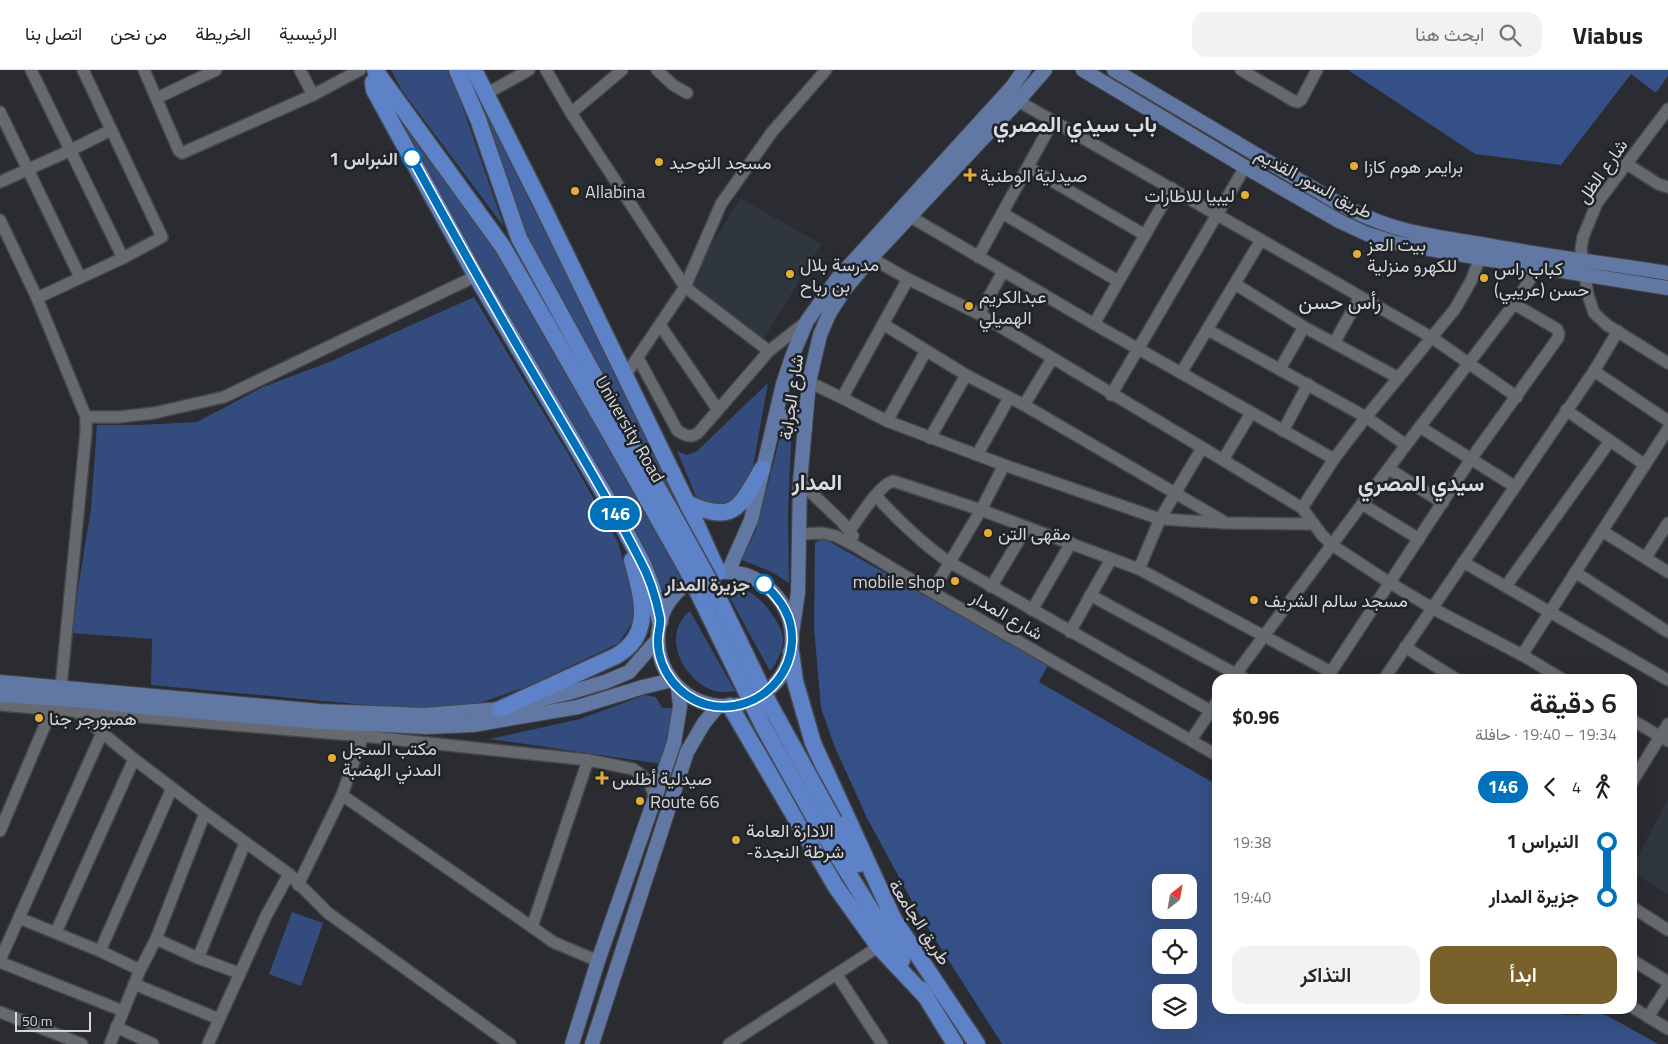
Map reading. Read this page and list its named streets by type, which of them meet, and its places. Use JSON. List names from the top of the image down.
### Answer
{
  "streets": {
    "highway": ["University Road", "طريق الجامعة"],
    "main road": ["طريق السور القديم", "شارع الجرابة"],
    "street": ["شارع الظل", "شارع المدار"]
  },
  "crossings": [
    ["شارع الظل", "طريق السور القديم"],
    ["شارع الجرابة", "شارع المدار"],
    ["University Road", "طريق الجامعة"]
  ],
  "districts": [
    "باب سيدي المصري",
    "رأس حسن",
    "المدار",
    "سيدي المصري"
  ],
  "places": {
    "other": [
      "النبراس 1",
      "مسجد التوحيد",
      "برايمر هوم كازا",
      "Allabina",
      "ليبيا للاطارات",
      "بيت العز للكهرو منزلية",
      "مدرسة بلال بن رباح",
      "كباب راس حسن (عريبي)",
      "عبدالكريم الهميلي",
      "مقهى التن",
      "mobile shop",
      "جزيرة المدار",
      "مسجد سالم الشريف",
      "همبورجر جنا",
      "مكتب السجل المدني الهضبة",
      "Route 66",
      "الادارة العامة -شرطة النجدة"
    ],
    "health": ["صيدلية الوطنية", "صيدلية أطلس"]
  },
  "lines": ["bus line 146"],
  "scale_bar": "50 m",
  "north": "top right",
  "page": {
    "header": "Viabus",
    "search": "ابحث هنا",
    "nav": [
      "الرئيسية",
      "الخريطة",
      "من نحن",
      "اتصل بنا"
    ],
    "on_map": "146",
    "heading": ["6 دقيقة", "19:34 – 19:40 · حافلة", "$0.96"],
    "legs": ["4", "146"],
    "list": [
      {
        "name": "النبراس 1",
        "value": "19:38"
      },
      {
        "name": "جزيرة المدار",
        "value": "19:40"
      }
    ],
    "buttons": ["ابدأ", "التذاكر"],
    "scale": "50 m"
  }
}
